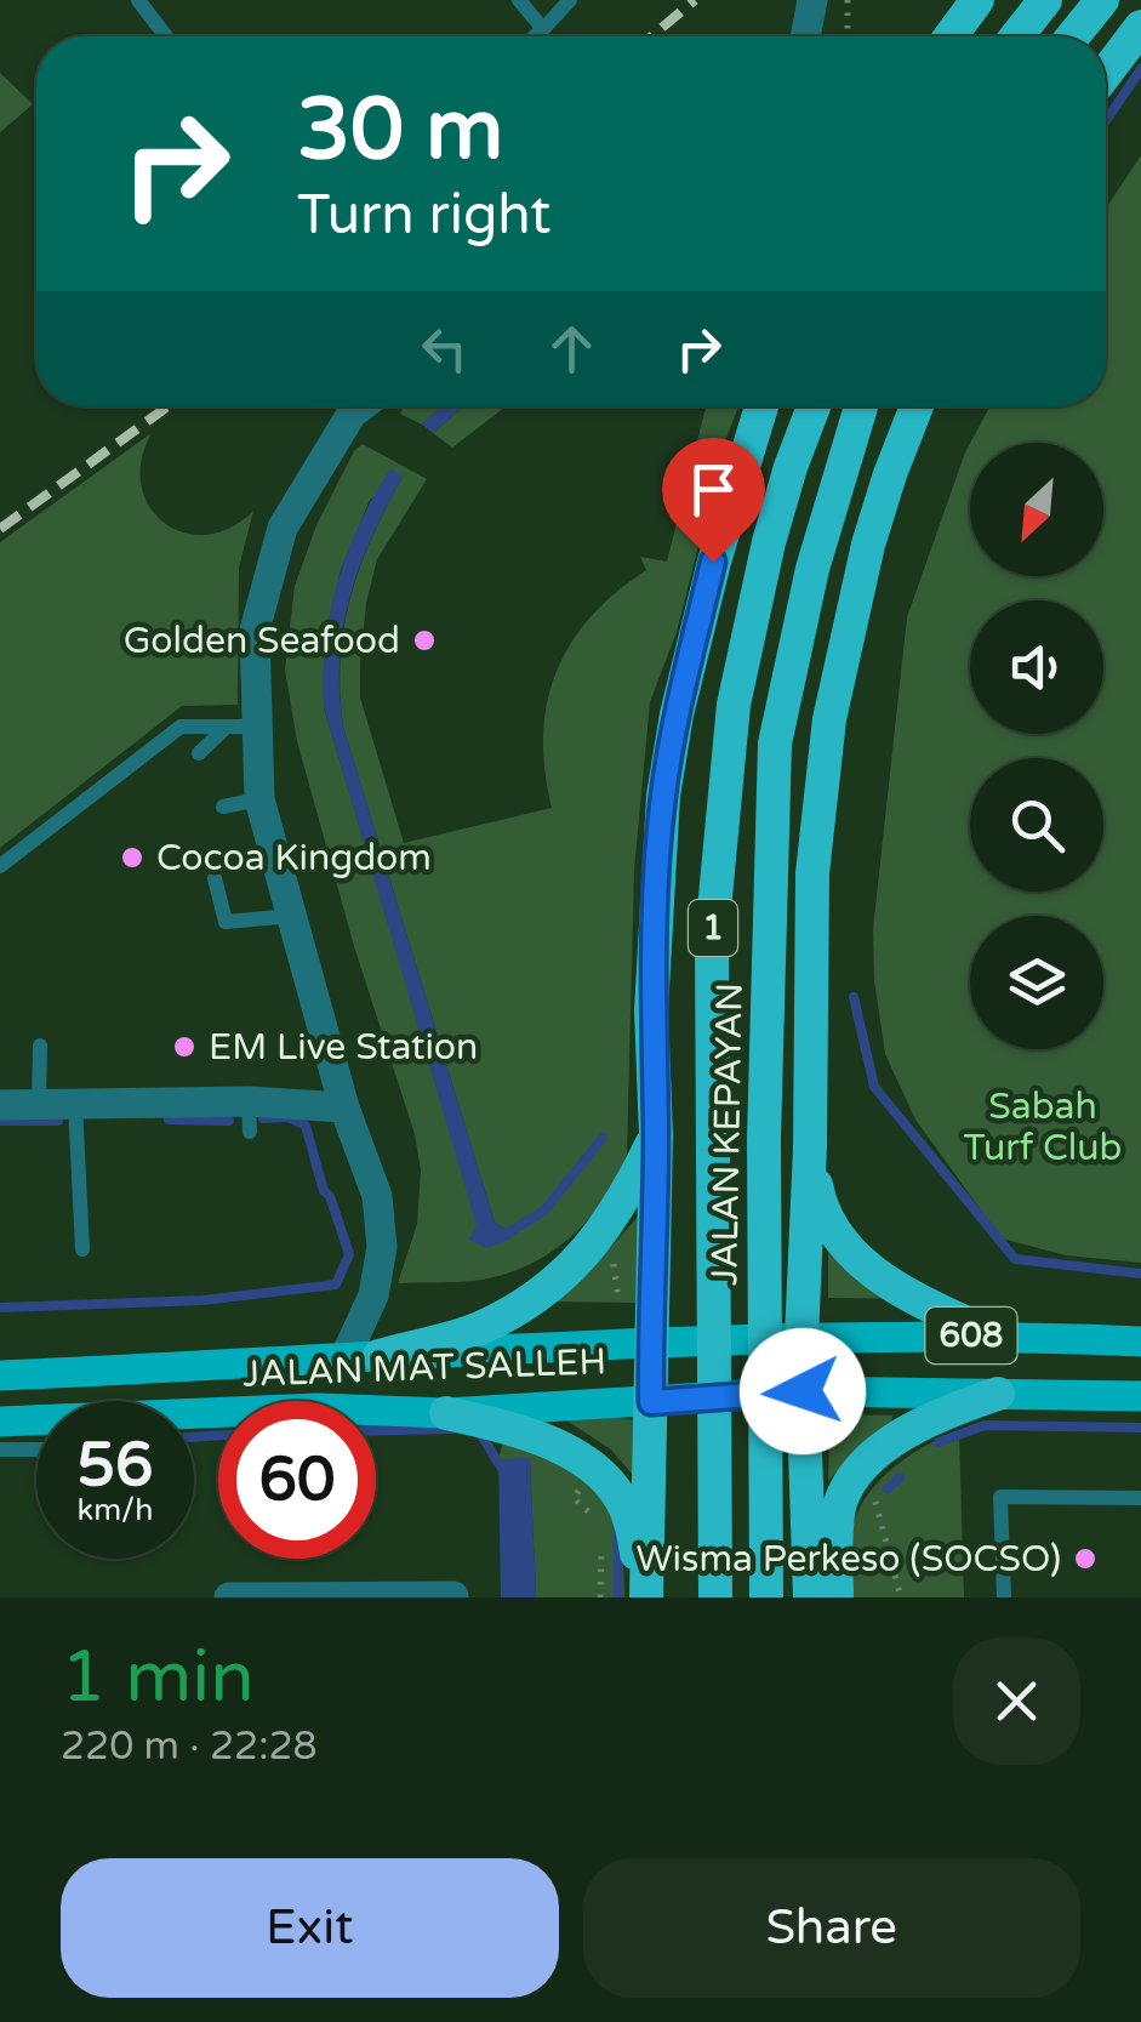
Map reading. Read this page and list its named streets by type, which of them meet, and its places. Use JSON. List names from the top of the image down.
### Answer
{
  "streets": {
    "highway": ["1", "JALAN KEPAYAN"],
    "main road": ["608", "JALAN MAT SALLEH"]
  },
  "parks": ["Sabah Turf Club"],
  "places": [
    "Golden Seafood",
    "Cocoa Kingdom",
    "EM Live Station",
    "Wisma Perkeso (SOCSO)"
  ],
  "north": "bottom left",
  "page": {
    "turn": ["30 m", "Turn right"],
    "speed": "56 km/h",
    "limit": "60",
    "heading": ["1 min", "220 m · 22:28"],
    "buttons": ["Exit", "Share"]
  }
}
